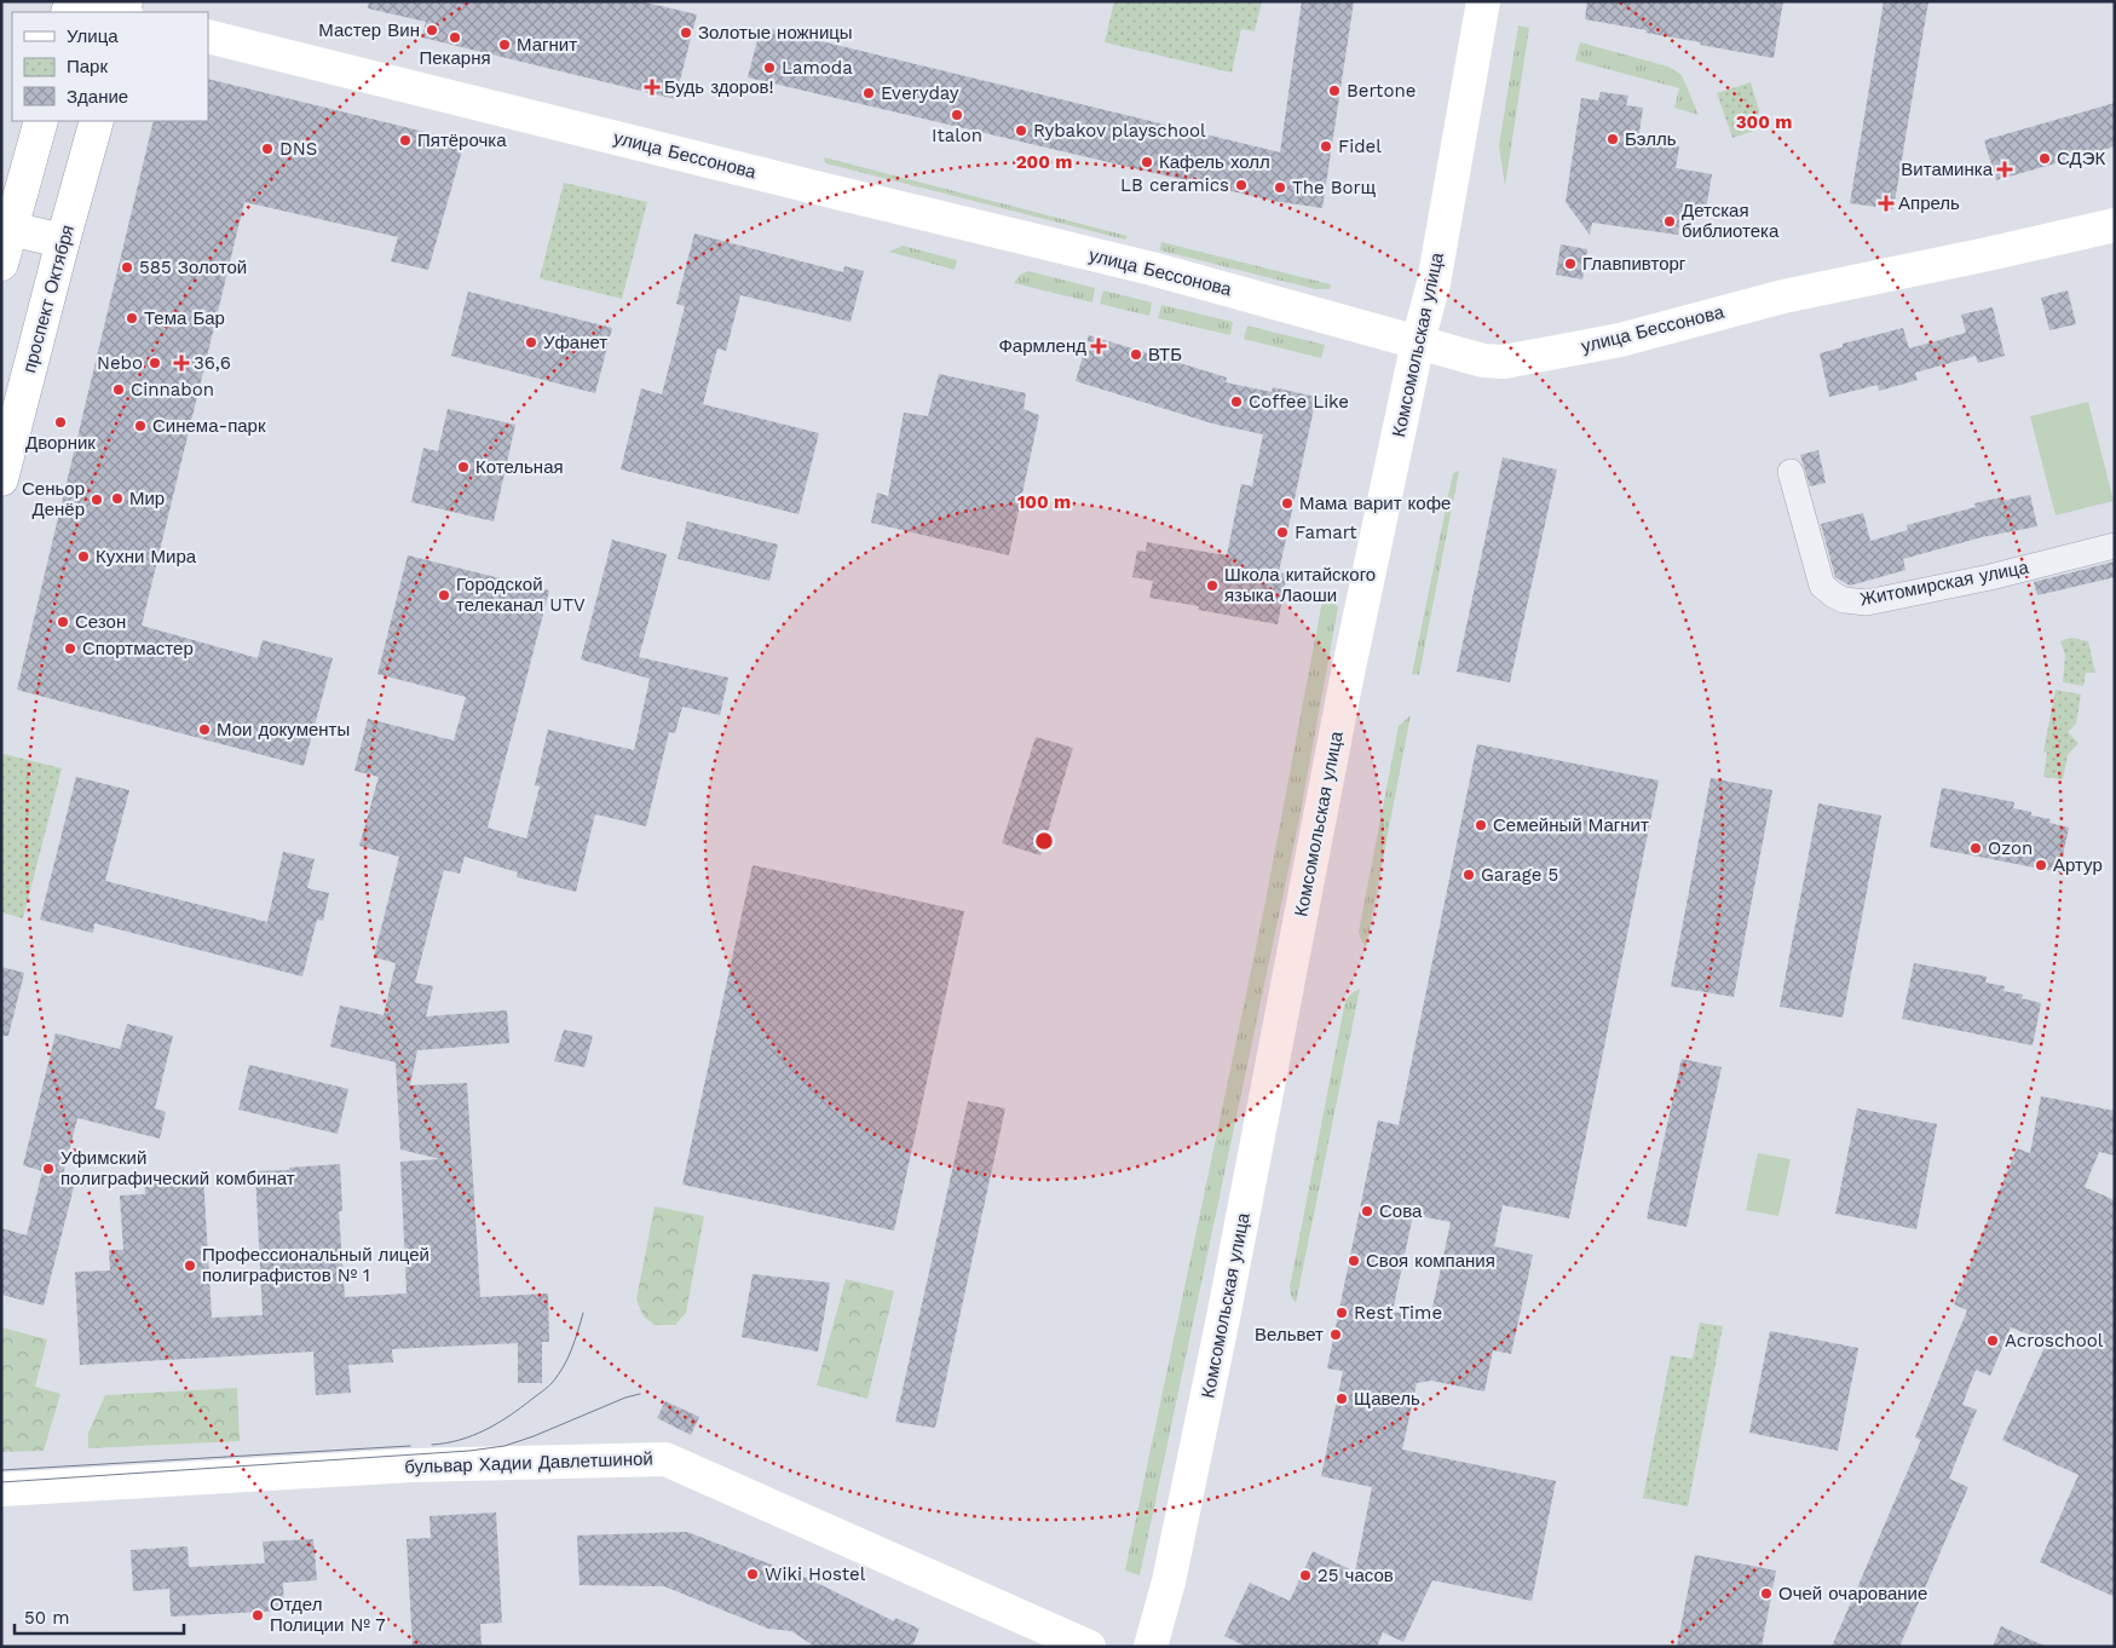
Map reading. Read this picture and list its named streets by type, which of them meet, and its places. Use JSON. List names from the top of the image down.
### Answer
{
  "streets": {
    "street": [
      "улица Бессонова",
      "проспект Октября",
      "Комсомольская улица",
      "Житомирская улица",
      "бульвар Хадии Давлетшиной"
    ]
  },
  "crossings": [
    ["улица Бессонова", "Комсомольская улица"]
  ],
  "places": {
    "other": [
      "Мастер Вин",
      "Золотые ножницы",
      "Пекарня",
      "Магнит",
      "Lamoda",
      "Bertone",
      "Everyday",
      "Italon",
      "Rybakov playschool",
      "Бэлль",
      "Пятёрочка",
      "Fidel",
      "DNS",
      "СДЭК",
      "Кафель холл",
      "LB ceramics",
      "The Borщ",
      "Детская библиотека",
      "Главпивторг",
      "585 Золотой",
      "Тема Бар",
      "Уфанет",
      "ВТБ",
      "Nebo",
      "Cinnabon",
      "Coffee Like",
      "Дворник",
      "Синема-парк",
      "Котельная",
      "Мир",
      "Сеньор Денёр",
      "Мама варит кофе",
      "Famart",
      "Кухни Мира",
      "Школа китайского языка Лаоши",
      "Городской телеканал UTV",
      "Сезон",
      "Спортмастер",
      "Мои документы",
      "Семейный Магнит",
      "Ozon",
      "Артур",
      "Garage 5",
      "Уфимский полиграфический комбинат",
      "Сова",
      "Своя компания",
      "Профессиональный лицей полиграфистов № 1",
      "Rest Time",
      "Вельвет",
      "Acroschool",
      "Щавель",
      "Wiki Hostel",
      "25 часов",
      "Очей очарование",
      "Отдел Полиции № 7"
    ],
    "health": [
      "Будь здоров!",
      "Витаминка",
      "Апрель",
      "Фармленд",
      "36,6"
    ]
  },
  "legend": ["Улица", "Парк", "Здание"],
  "scale_bar": "50 m",
  "rings": ["300 m", "200 m", "100 m"]
}
